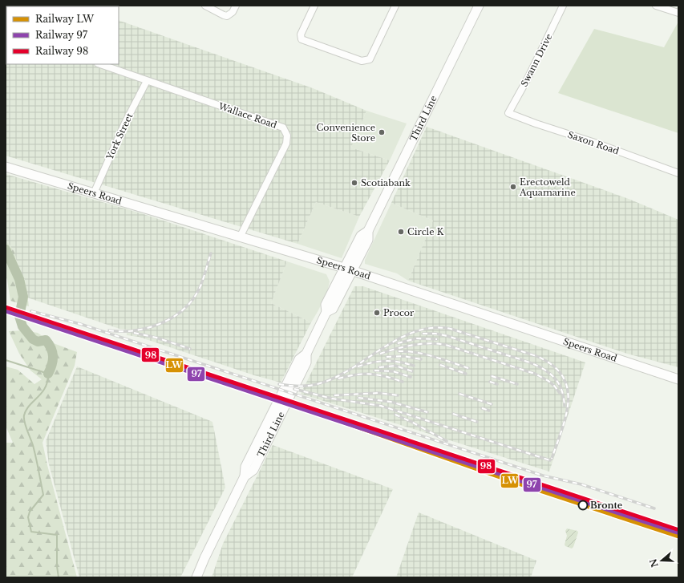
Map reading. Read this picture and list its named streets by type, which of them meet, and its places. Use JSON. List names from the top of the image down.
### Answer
{
  "streets": {
    "main road": ["Third Line", "Speers Road"],
    "street": [
      "Swann Drive",
      "Wallace Road",
      "York Street",
      "Saxon Road"
    ]
  },
  "crossings": [
    ["Swann Drive", "Saxon Road"],
    ["Wallace Road", "York Street"],
    ["Wallace Road", "Speers Road"],
    ["Third Line", "Speers Road"],
    ["York Street", "Speers Road"]
  ],
  "places": [
    "Convenience Store",
    "Scotiabank",
    "Erectoweld Aquamarine",
    "Circle K",
    "Procor",
    "Bronte"
  ],
  "lines": ["rail line 98", "rail line LW", "rail line 97"],
  "legend": ["Railway LW", "Railway 97", "Railway 98"],
  "north": "left"
}
